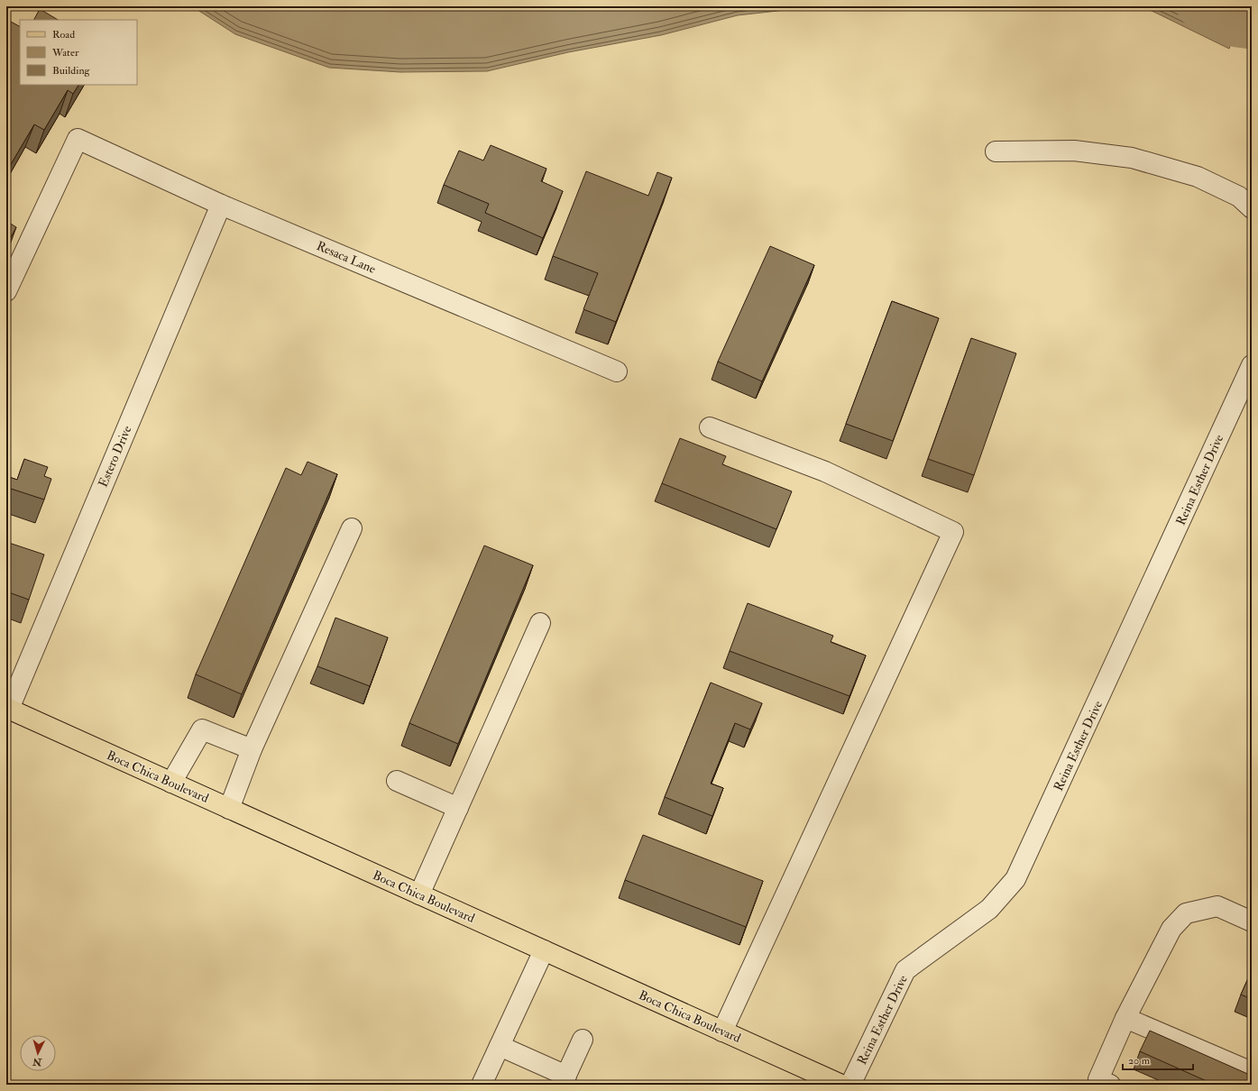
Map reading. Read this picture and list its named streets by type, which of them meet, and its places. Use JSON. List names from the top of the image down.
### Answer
{
  "streets": {
    "main road": ["Boca Chica Boulevard"],
    "street": ["Resaca Lane", "Estero Drive", "Reina Esther Drive"]
  },
  "crossings": [
    ["Resaca Lane", "Estero Drive"],
    ["Estero Drive", "Boca Chica Boulevard"]
  ],
  "legend": ["Road", "Water", "Building"],
  "scale_bar": "20 m",
  "north": "bottom"
}
